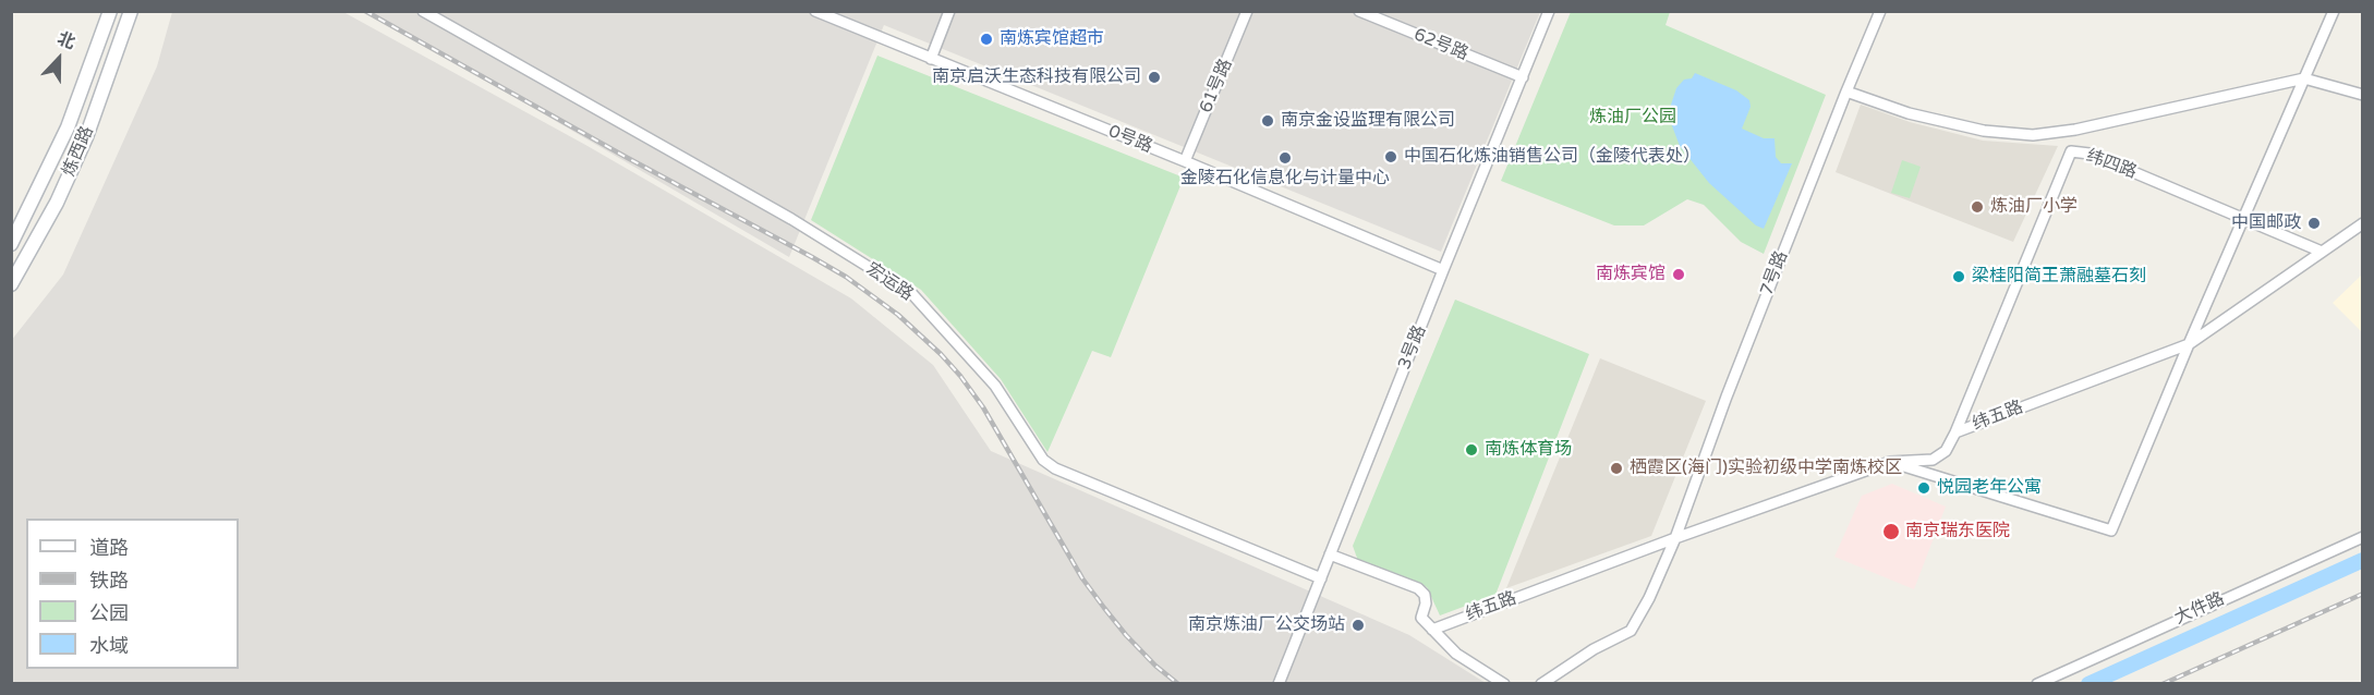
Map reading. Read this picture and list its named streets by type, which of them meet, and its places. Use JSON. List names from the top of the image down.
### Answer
{
  "streets": {
    "main road": ["炼西路"],
    "street": [
      "62号路",
      "61号路",
      "0号路",
      "纬四路",
      "7号路",
      "宏运路",
      "3号路",
      "纬五路",
      "大件路"
    ]
  },
  "crossings": [
    ["62号路", "3号路"],
    ["61号路", "0号路"],
    ["0号路", "3号路"],
    ["纬四路", "纬五路"],
    ["7号路", "纬五路"],
    ["宏运路", "3号路"]
  ],
  "parks": ["炼油厂公园"],
  "places": [
    "南炼宾馆超市",
    "南京启沃生态科技有限公司",
    "南京金设监理有限公司",
    "中国石化炼油销售公司（金陵代表处）",
    "金陵石化信息化与计量中心",
    "炼油厂小学",
    "中国邮政",
    "南炼宾馆",
    "梁桂阳简王萧融墓石刻",
    "南炼体育场",
    "栖霞区(海门)实验初级中学南炼校区",
    "悦园老年公寓",
    "南京瑞东医院",
    "南京炼油厂公交场站"
  ],
  "legend": [
    "道路",
    "铁路",
    "公园",
    "水域"
  ],
  "north": "top"
}
